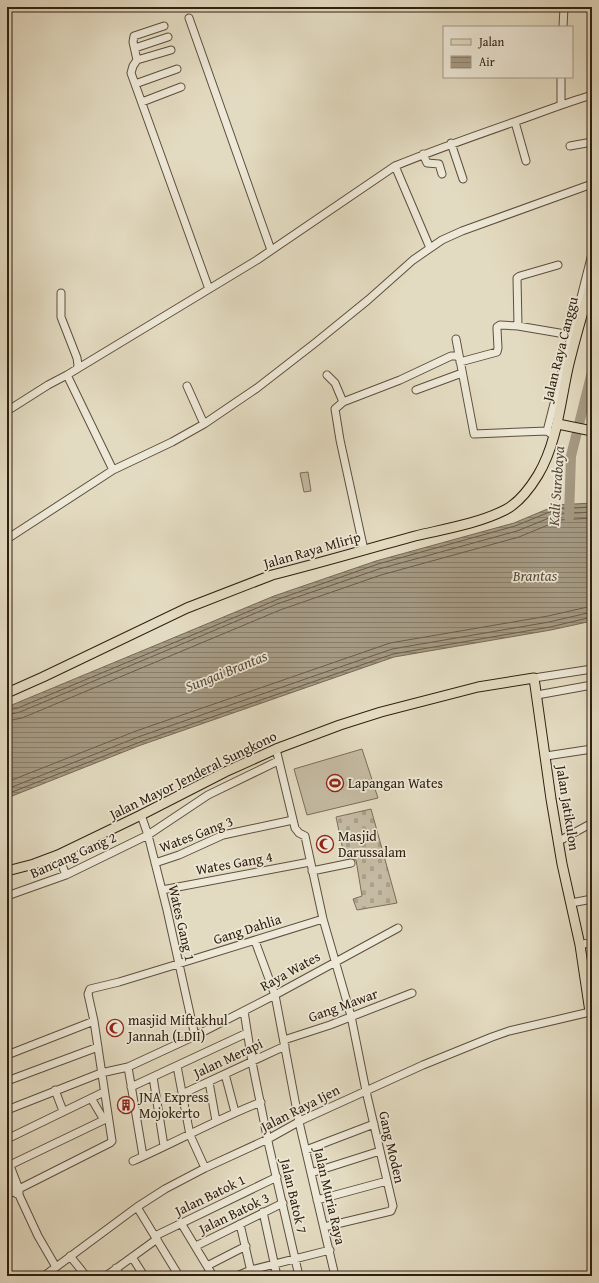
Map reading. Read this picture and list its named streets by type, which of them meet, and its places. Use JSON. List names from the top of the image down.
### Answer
{
  "streets": {
    "main road": [
      "Jalan Raya Canggu",
      "Jalan Raya Mlirip",
      "Jalan Mayor Jenderal Sungkono",
      "Jalan Jatikulon"
    ],
    "street": [
      "Wates Gang 3",
      "Bancang Gang 2",
      "Wates Gang 4",
      "Wates Gang 1",
      "Gang Dahlia",
      "Raya Wates",
      "Gang Mawar",
      "Jalan Merapi",
      "Jalan Raya Ijen",
      "Gang Moden",
      "Jalan Batok 1",
      "Jalan Batok 7",
      "Jalan Muria Raya",
      "Jalan Batok 3"
    ]
  },
  "crossings": [
    ["Jalan Raya Canggu", "Jalan Raya Mlirip"],
    ["Jalan Mayor Jenderal Sungkono", "Jalan Jatikulon"],
    ["Jalan Mayor Jenderal Sungkono", "Wates Gang 1"],
    ["Jalan Jatikulon", "Jalan Raya Ijen"],
    ["Wates Gang 3", "Wates Gang 1"],
    ["Wates Gang 3", "Gang Moden"],
    ["Bancang Gang 2", "Wates Gang 1"],
    ["Wates Gang 4", "Wates Gang 1"],
    ["Wates Gang 4", "Gang Moden"],
    ["Wates Gang 1", "Gang Dahlia"],
    ["Wates Gang 1", "Raya Wates"],
    ["Gang Dahlia", "Gang Moden"],
    ["Gang Dahlia", "Jalan Muria Raya"],
    ["Raya Wates", "Gang Moden"],
    ["Raya Wates", "Jalan Batok 7"],
    ["Raya Wates", "Jalan Muria Raya"],
    ["Gang Mawar", "Jalan Merapi"],
    ["Gang Mawar", "Gang Moden"],
    ["Gang Mawar", "Jalan Muria Raya"],
    ["Jalan Merapi", "Jalan Batok 7"],
    ["Jalan Merapi", "Jalan Muria Raya"],
    ["Jalan Raya Ijen", "Gang Moden"],
    ["Jalan Raya Ijen", "Jalan Batok 7"],
    ["Jalan Raya Ijen", "Jalan Muria Raya"],
    ["Gang Moden", "Jalan Muria Raya"],
    ["Jalan Batok 1", "Jalan Batok 7"],
    ["Jalan Batok 7", "Jalan Batok 3"]
  ],
  "water": ["Kali Surabaya", "Brantas", "Sungai Brantas"],
  "places": {
    "sports": ["Lapangan Wates"],
    "mosque": ["Masjid Darussalam", "masjid Miftakhul Jannah (LDII)"],
    "building": ["JNA Express Mojokerto"]
  },
  "legend": ["Jalan", "Air"]
}
